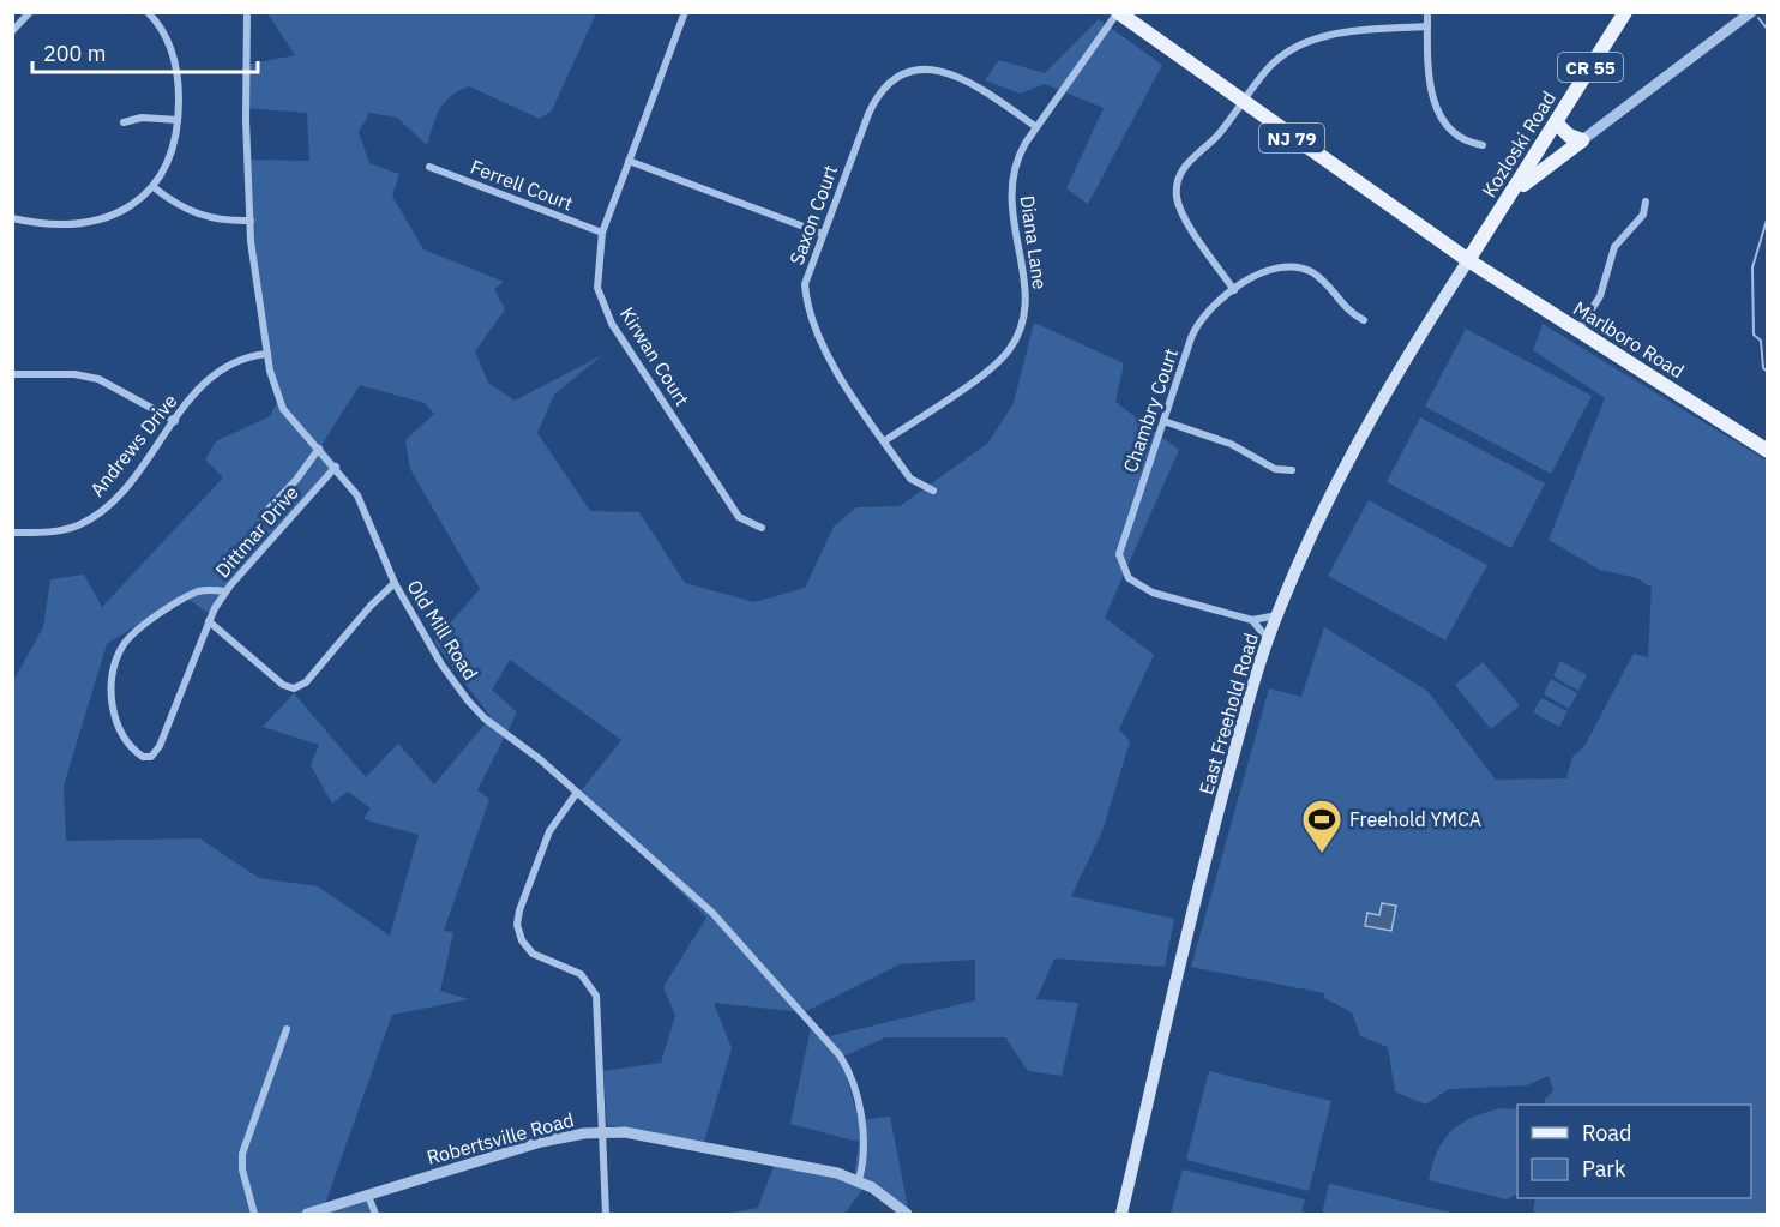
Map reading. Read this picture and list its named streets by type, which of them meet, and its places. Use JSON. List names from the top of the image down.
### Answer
{
  "streets": {
    "main road": [
      "CR 55",
      "NJ 79",
      "Kozloski Road",
      "Marlboro Road",
      "East Freehold Road"
    ],
    "street": [
      "Ferrell Court",
      "Saxon Court",
      "Diana Lane",
      "Kirwan Court",
      "Chambry Court",
      "Andrews Drive",
      "Dittmar Drive",
      "Old Mill Road",
      "Robertsville Road"
    ]
  },
  "crossings": [
    ["NJ 79", "Kozloski Road"],
    ["NJ 79", "Diana Lane"],
    ["NJ 79", "Marlboro Road"],
    ["NJ 79", "East Freehold Road"],
    ["Kozloski Road", "Marlboro Road"],
    ["Kozloski Road", "East Freehold Road"],
    ["Ferrell Court", "Kirwan Court"],
    ["Saxon Court", "Diana Lane"],
    ["Marlboro Road", "East Freehold Road"],
    ["Chambry Court", "East Freehold Road"],
    ["Andrews Drive", "Old Mill Road"],
    ["Dittmar Drive", "Old Mill Road"],
    ["Old Mill Road", "Robertsville Road"]
  ],
  "places": {
    "sports": ["Freehold YMCA"]
  },
  "legend": ["Road", "Park"],
  "scale_bar": "200 m"
}
